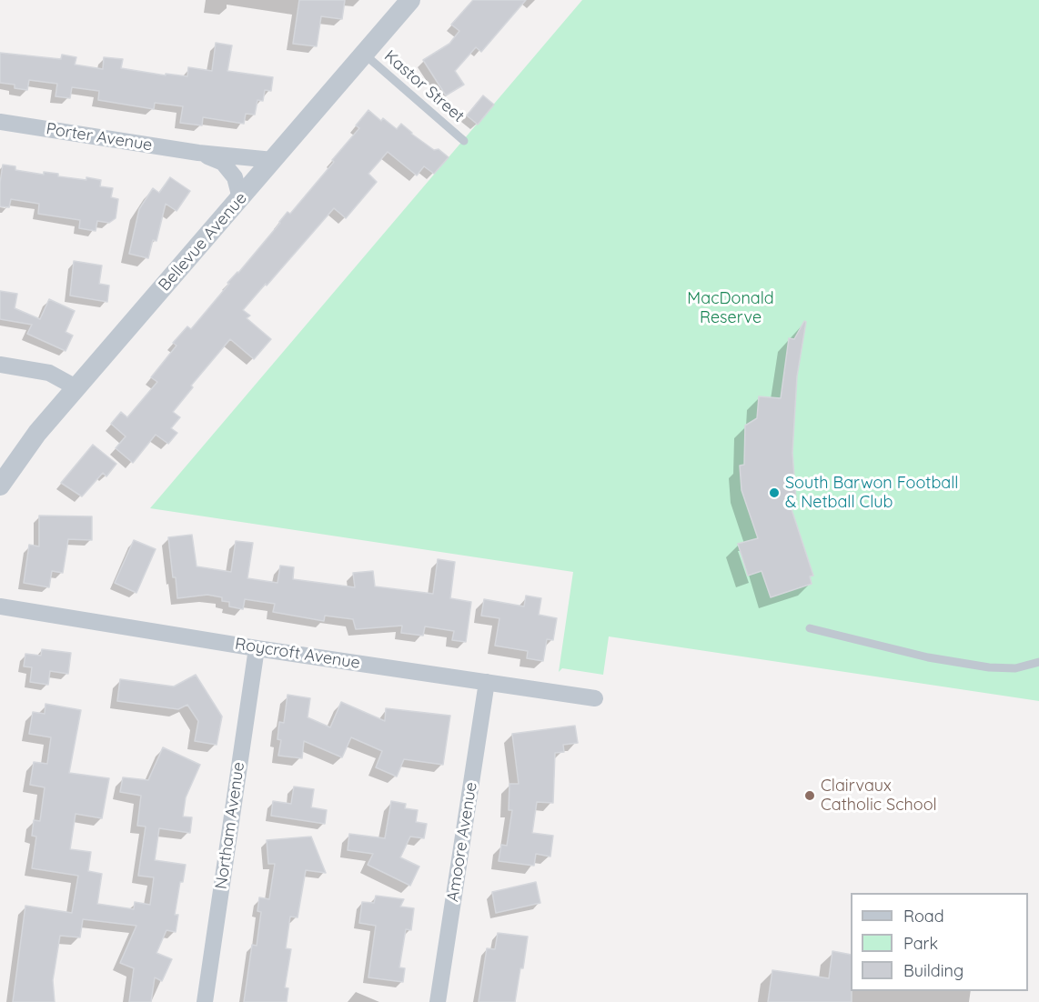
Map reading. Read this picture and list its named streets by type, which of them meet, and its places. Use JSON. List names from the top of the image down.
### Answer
{
  "streets": {
    "street": [
      "Porter Avenue",
      "Bellevue Avenue",
      "Roycroft Avenue",
      "Northam Avenue",
      "Amoore Avenue"
    ],
    "lane": ["Kastor Street"]
  },
  "crossings": [
    ["Kastor Street", "Bellevue Avenue"],
    ["Porter Avenue", "Bellevue Avenue"],
    ["Roycroft Avenue", "Northam Avenue"],
    ["Roycroft Avenue", "Amoore Avenue"]
  ],
  "parks": ["MacDonald Reserve"],
  "places": ["South Barwon Football & Netball Club", "Clairvaux Catholic School"],
  "legend": ["Road", "Park", "Building"]
}
